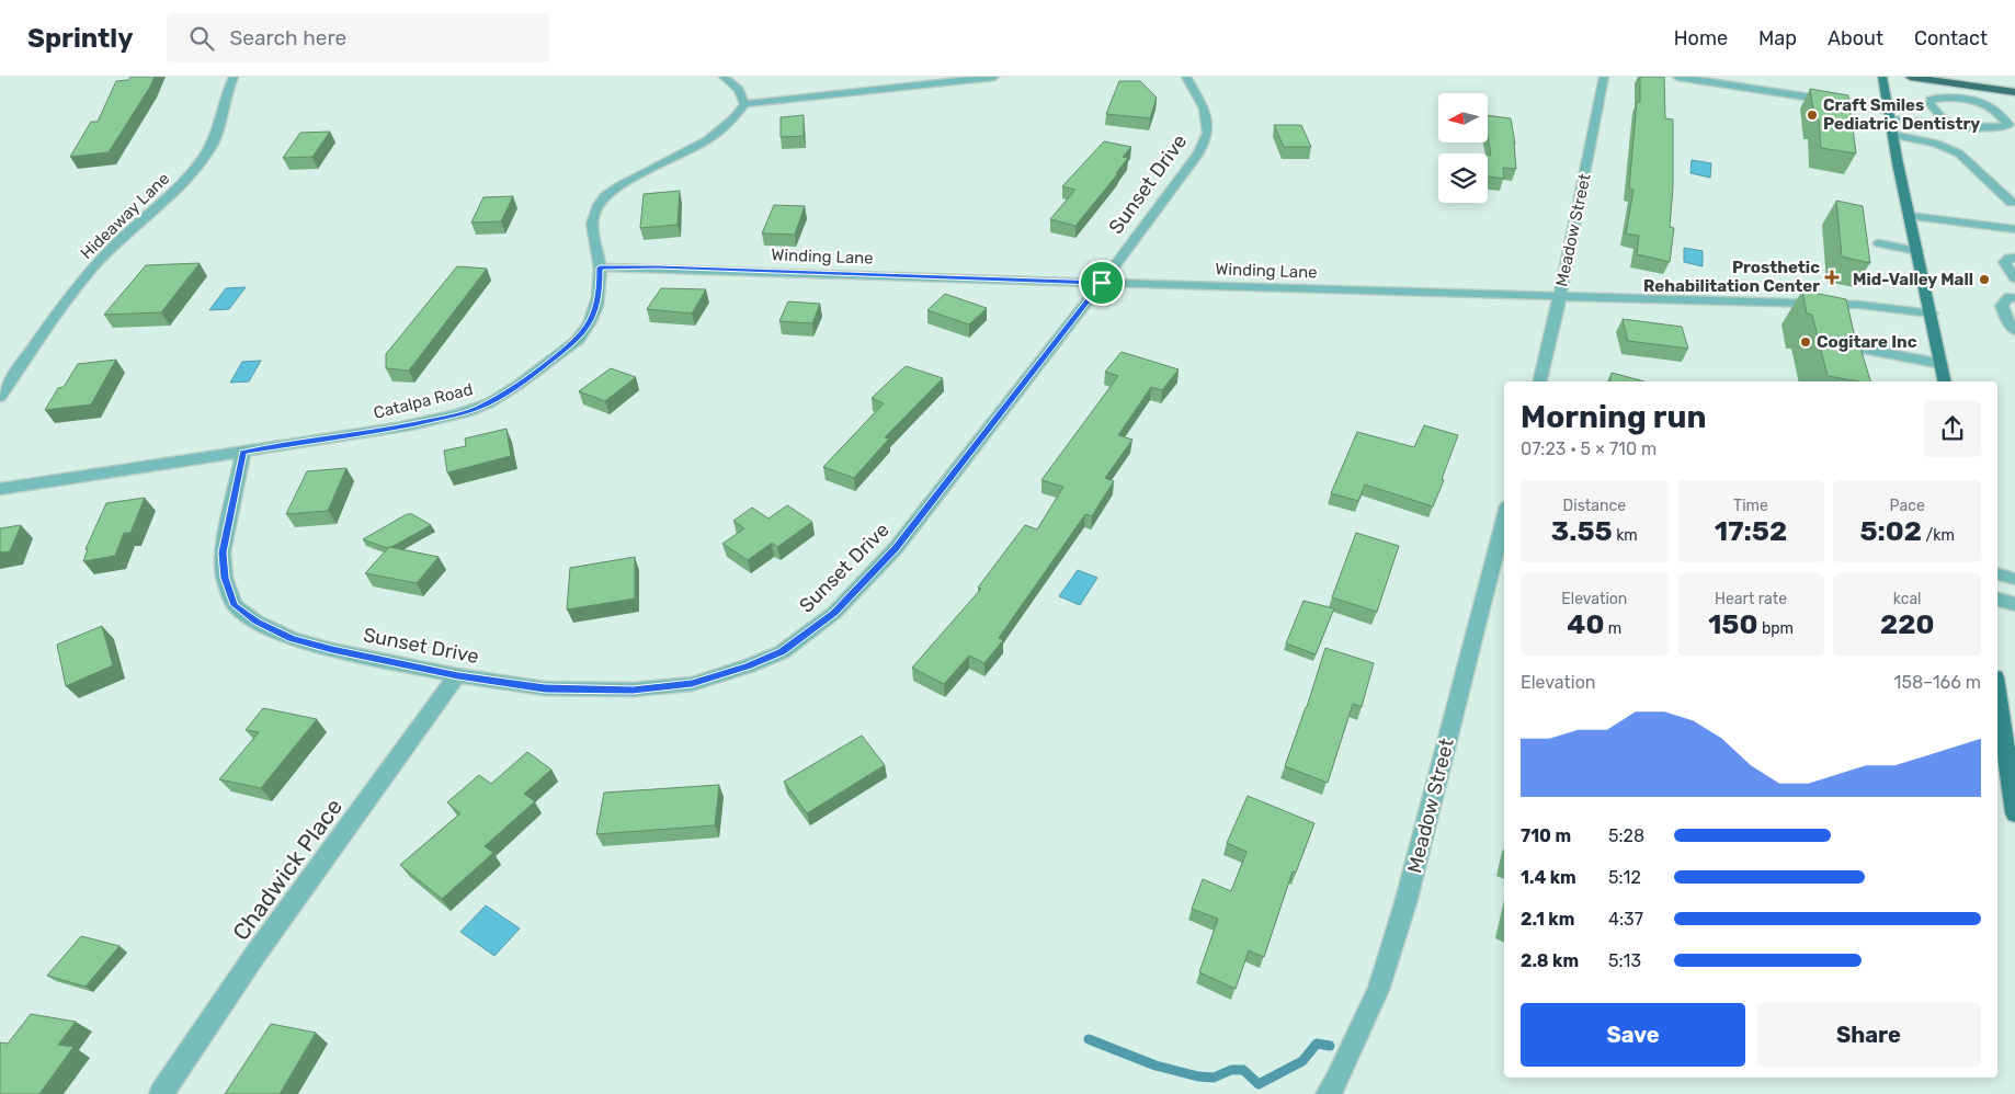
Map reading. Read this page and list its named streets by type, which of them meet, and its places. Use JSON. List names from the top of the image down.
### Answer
{
  "streets": {
    "street": [
      "Sunset Drive",
      "Hideaway Lane",
      "Meadow Street",
      "Winding Lane",
      "Catalpa Road",
      "Chadwick Place"
    ]
  },
  "crossings": [
    ["Sunset Drive", "Winding Lane"],
    ["Sunset Drive", "Catalpa Road"],
    ["Sunset Drive", "Chadwick Place"],
    ["Meadow Street", "Winding Lane"],
    ["Winding Lane", "Catalpa Road"]
  ],
  "places": {
    "other": ["Craft Smiles Pediatric Dentistry", "Mid-Valley Mall", "Cogitare Inc"],
    "health": ["Prosthetic Rehabilitation Center"]
  },
  "north": "left",
  "page": {
    "header": "Sprintly",
    "search": "Search here",
    "nav": [
      "Home",
      "Map",
      "About",
      "Contact"
    ],
    "heading": ["Morning run", "07:23 · 5 × 710 m"],
    "stats": [
      ["Distance", "3.55 km"],
      ["Time", "17:52"],
      ["Pace", "5:02 /km"],
      ["Elevation", "40 m"],
      ["Heart rate", "150 bpm"],
      ["kcal", "220"]
    ],
    "chart": ["Elevation", "158–166 m"],
    "list": [
      {
        "name": "710 m",
        "note": "5:28"
      },
      {
        "name": "1.4 km",
        "note": "5:12"
      },
      {
        "name": "2.1 km",
        "note": "4:37"
      },
      {
        "name": "2.8 km",
        "note": "5:13"
      }
    ],
    "buttons": ["Save", "Share"]
  }
}
